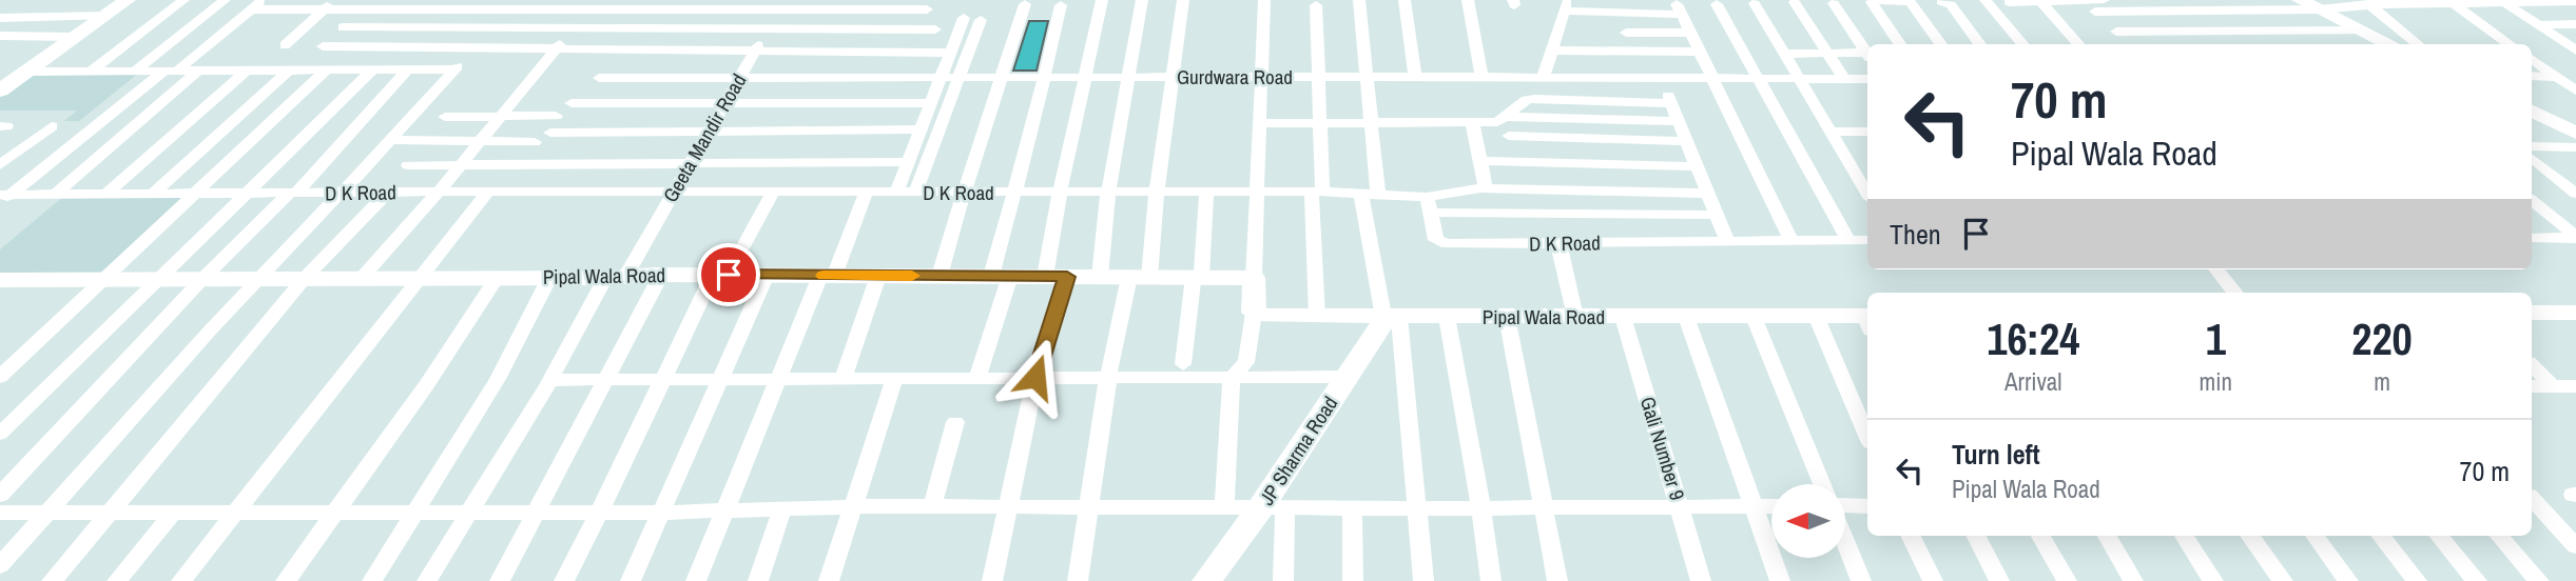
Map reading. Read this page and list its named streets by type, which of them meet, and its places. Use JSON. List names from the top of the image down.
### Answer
{
  "streets": {
    "street": [
      "Gurdwara Road",
      "Geeta Mandir Road",
      "D K Road",
      "Pipal Wala Road",
      "Gali Number 9",
      "JP Sharma Road"
    ]
  },
  "crossings": [
    ["Gurdwara Road", "Geeta Mandir Road"],
    ["Geeta Mandir Road", "D K Road"],
    ["Geeta Mandir Road", "Pipal Wala Road"],
    ["Pipal Wala Road", "Gali Number 9"],
    ["Pipal Wala Road", "JP Sharma Road"]
  ],
  "north": "left",
  "page": {
    "turn": ["70 m", "Pipal Wala Road"],
    "then": "Then",
    "eta": [
      "16:24",
      "Arrival",
      "1",
      "min",
      "220",
      "m"
    ],
    "list": [
      {
        "name": "Turn left",
        "note": "Pipal Wala Road",
        "value": "70 m"
      }
    ]
  }
}
